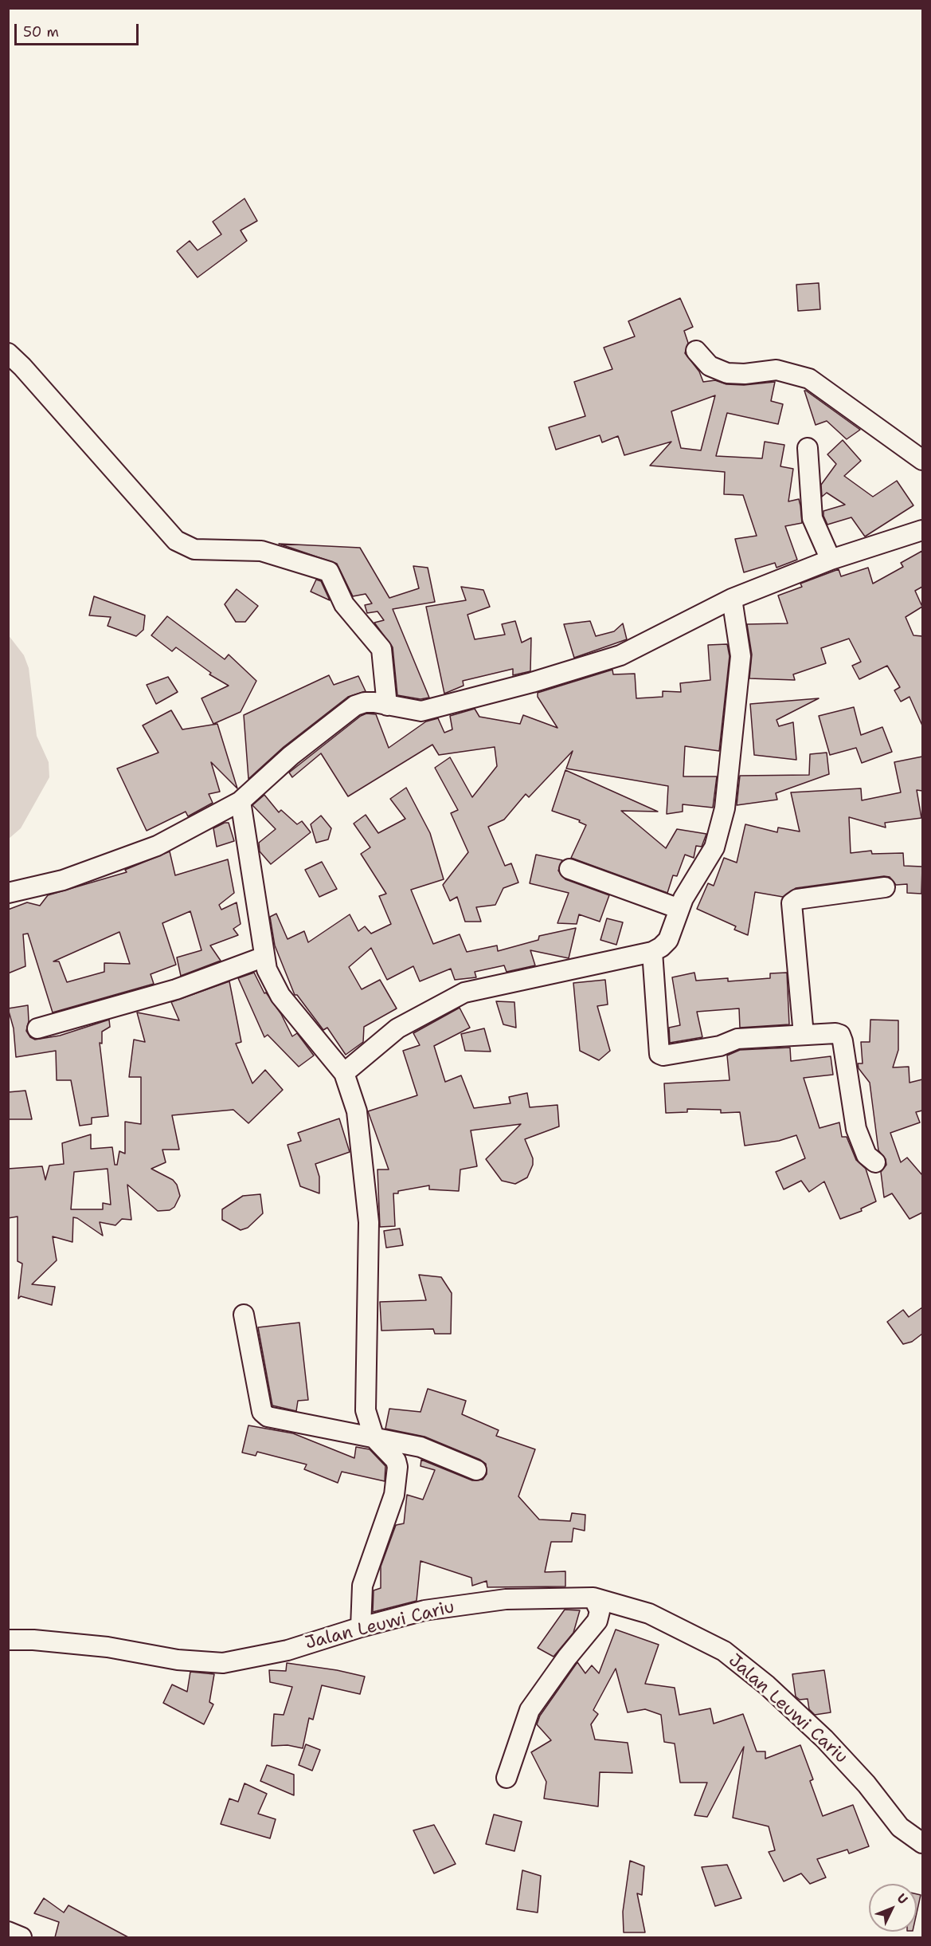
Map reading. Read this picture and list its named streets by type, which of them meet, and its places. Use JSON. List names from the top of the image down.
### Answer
{
  "streets": {
    "street": ["Jalan Leuwi Cariu"]
  },
  "scale_bar": "50 m",
  "north": "top right"
}
